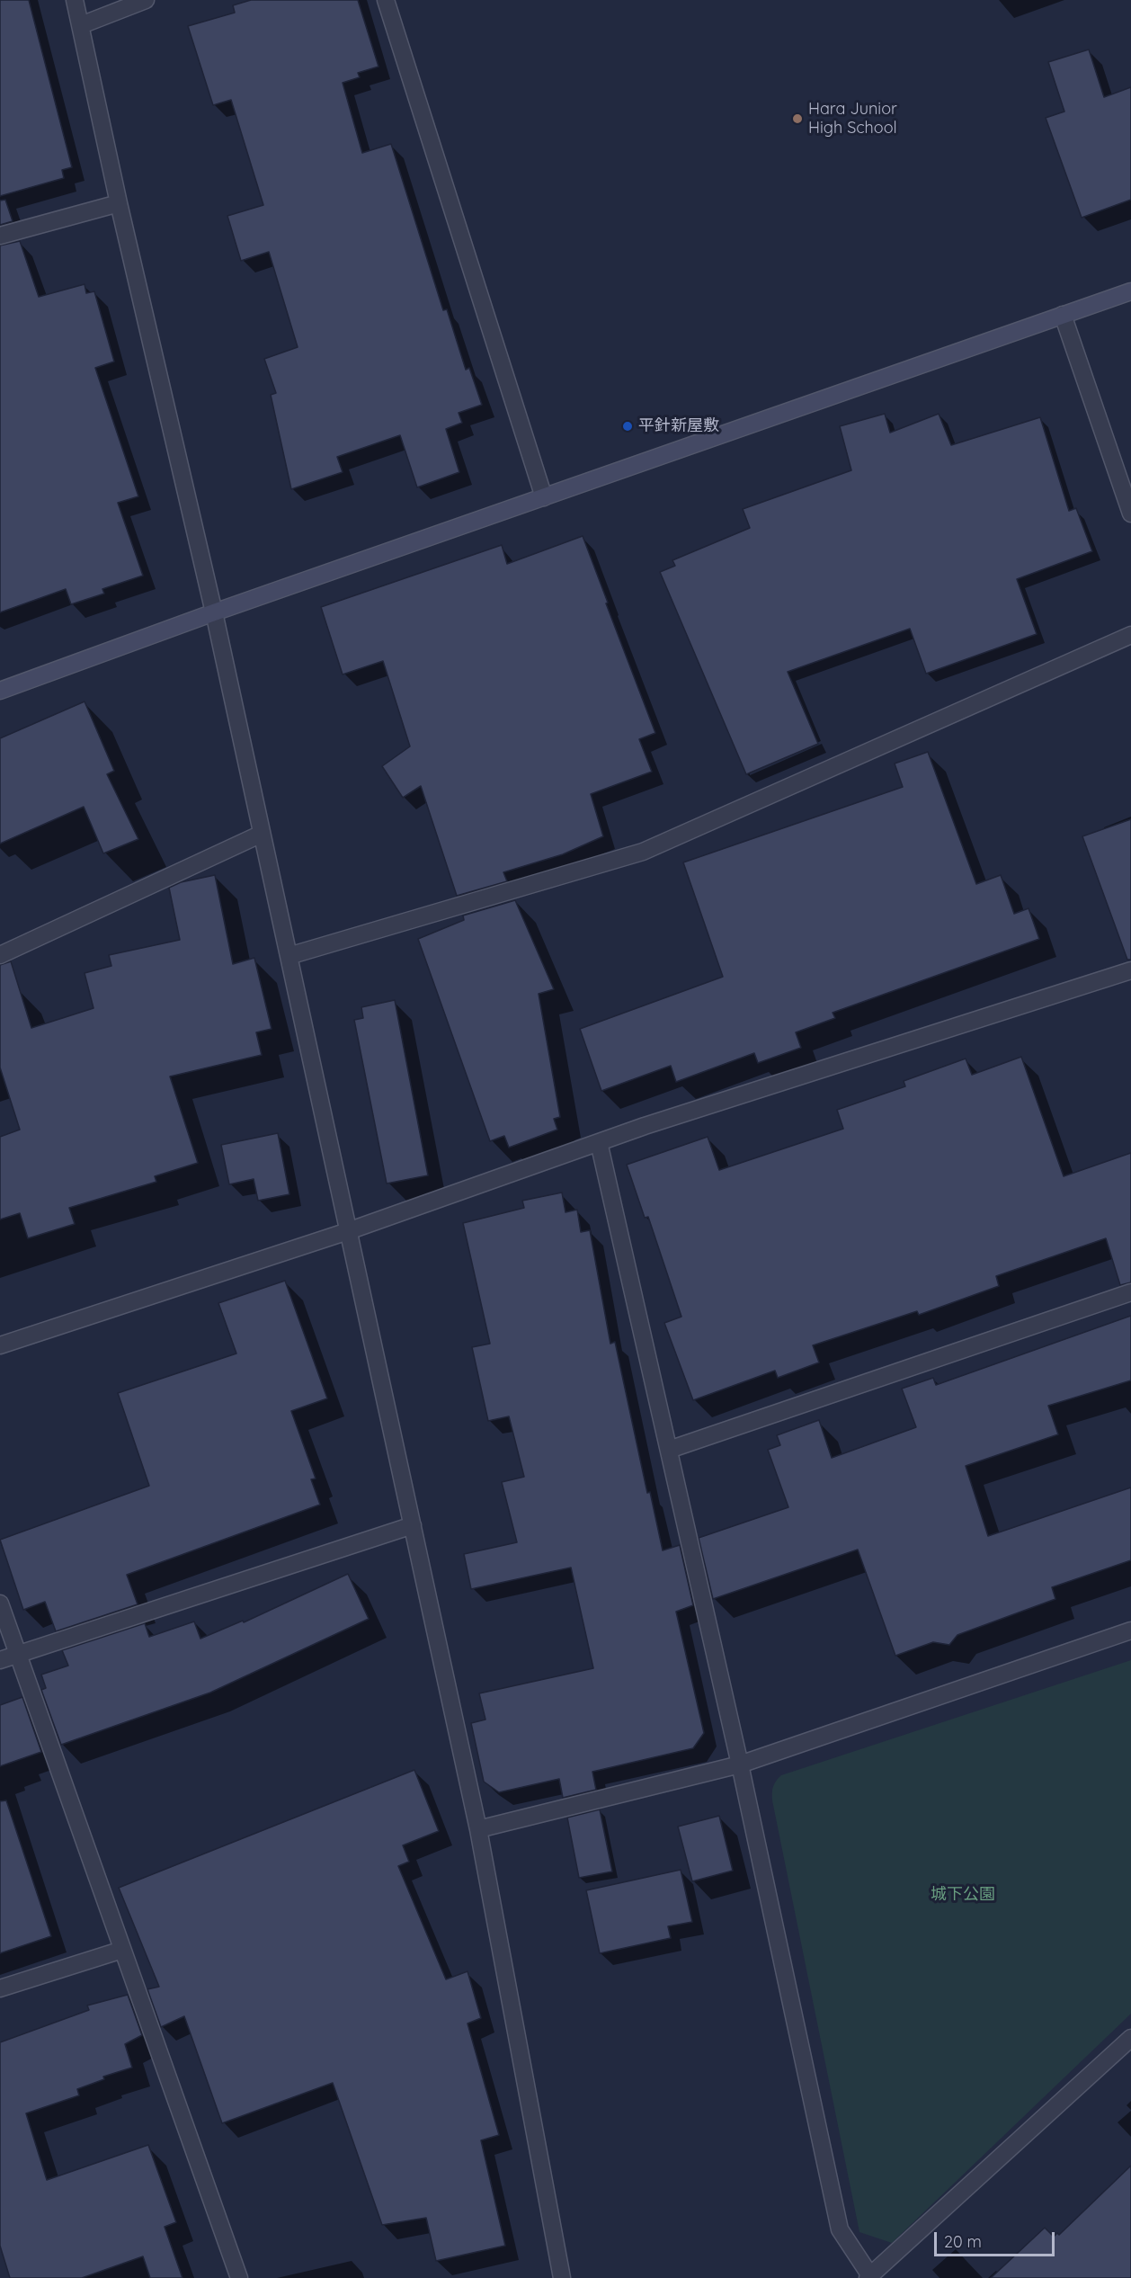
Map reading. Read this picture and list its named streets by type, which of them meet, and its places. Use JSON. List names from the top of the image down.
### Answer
{
  "parks": ["城下公園"],
  "places": ["Hara Junior High School", "平針新屋敷"],
  "scale_bar": "20 m"
}
